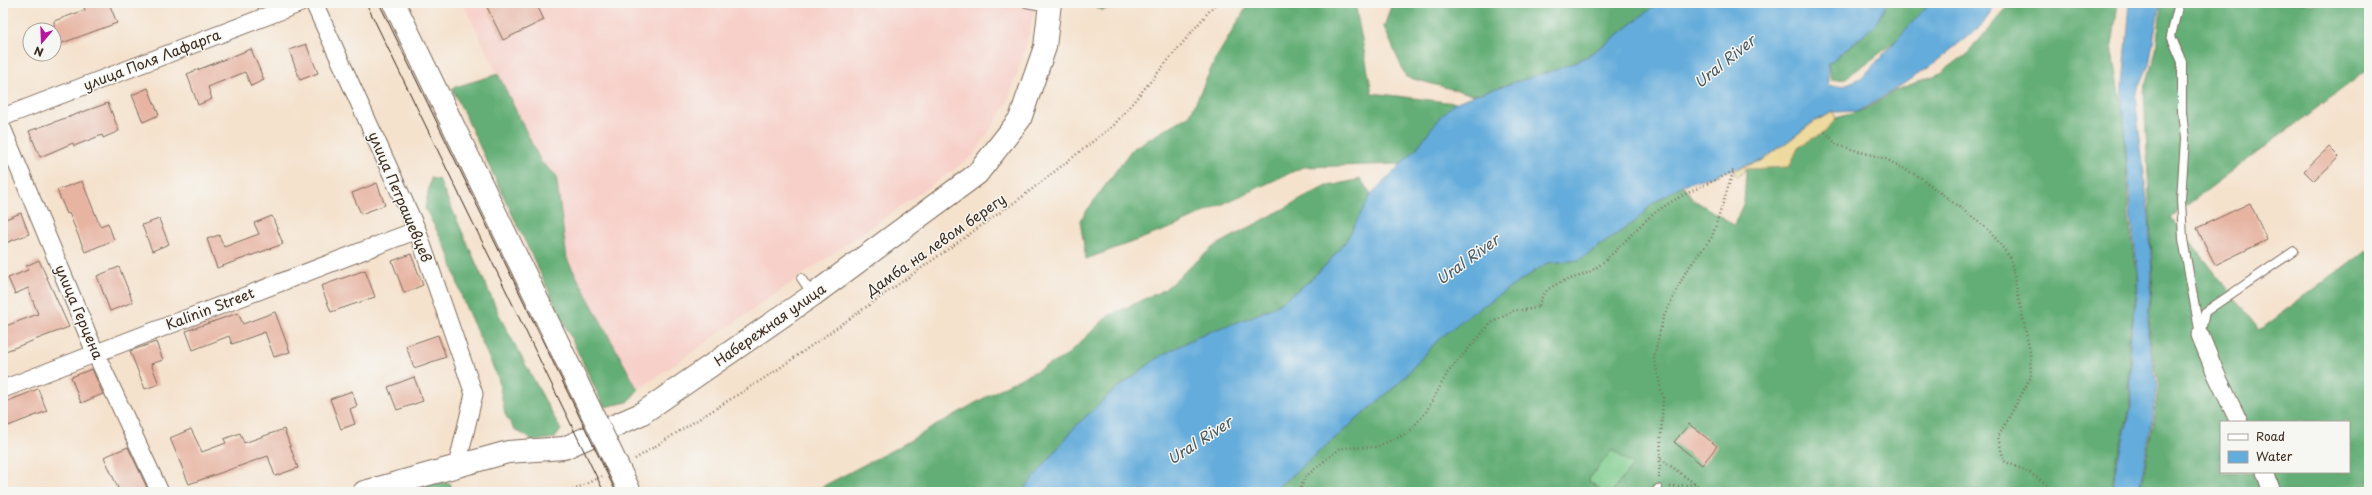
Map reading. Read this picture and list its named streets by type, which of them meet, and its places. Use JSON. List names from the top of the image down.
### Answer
{
  "streets": {
    "main road": ["Набережная улица"],
    "street": [
      "улица Поля Лафарга",
      "улица Петрашевцев",
      "Kalinin Street",
      "улица Герцена"
    ],
    "path": ["Дамба на левом берегу"]
  },
  "crossings": [
    ["улица Петрашевцев", "Kalinin Street"],
    ["улица Петрашевцев", "Набережная улица"],
    ["Kalinin Street", "улица Герцена"]
  ],
  "water": ["Ural River"],
  "legend": ["Road", "Water"],
  "north": "bottom"
}
